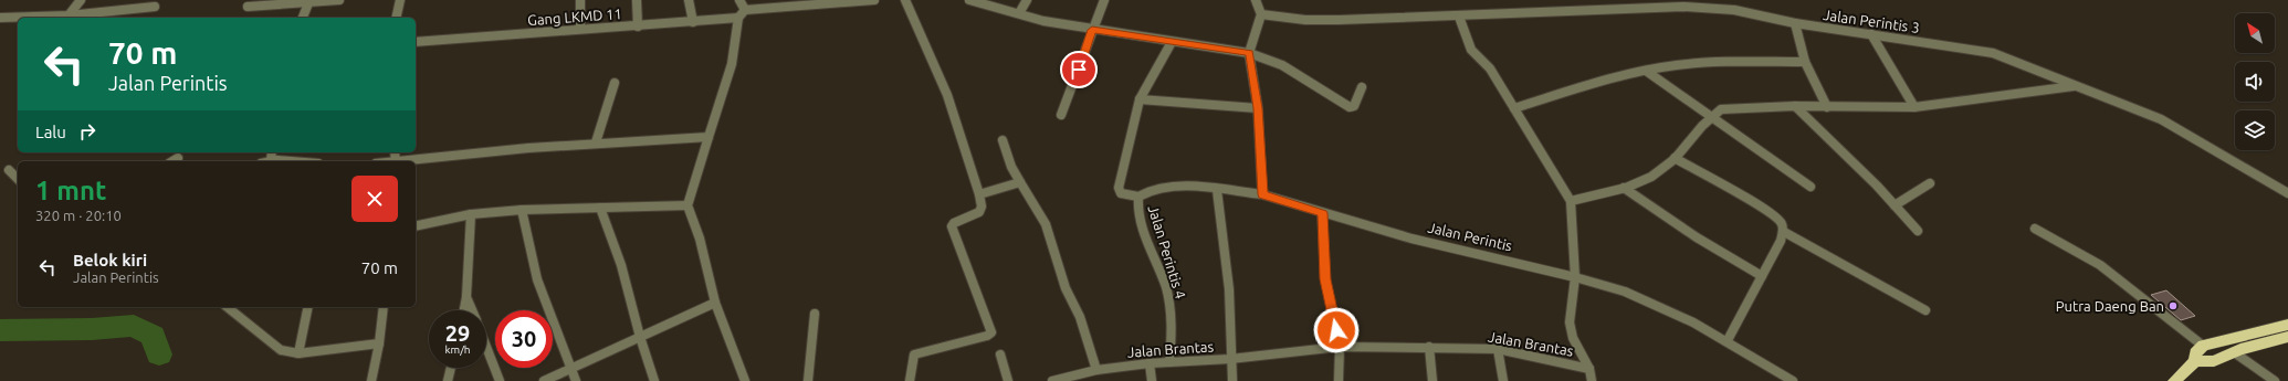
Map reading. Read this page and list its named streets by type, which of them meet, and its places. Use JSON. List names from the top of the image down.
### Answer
{
  "streets": {
    "street": [
      "Gang LKMD 11",
      "Jalan Perintis 3",
      "Jalan Perintis",
      "Jalan Perintis 4",
      "Jalan Brantas"
    ]
  },
  "crossings": [
    ["Jalan Perintis 3", "Jalan Brantas"],
    ["Jalan Perintis", "Jalan Perintis 4"],
    ["Jalan Perintis", "Jalan Brantas"],
    ["Jalan Perintis 4", "Jalan Brantas"]
  ],
  "places": ["Putra Daeng Ban"],
  "north": "top left",
  "page": {
    "turn": ["70 m", "Jalan Perintis"],
    "then": "Lalu",
    "heading": ["1 mnt", "320 m · 20:10"],
    "list": [
      {
        "name": "Belok kiri",
        "note": "Jalan Perintis",
        "value": "70 m"
      }
    ],
    "speed": "29 km/h",
    "limit": "30"
  }
}
